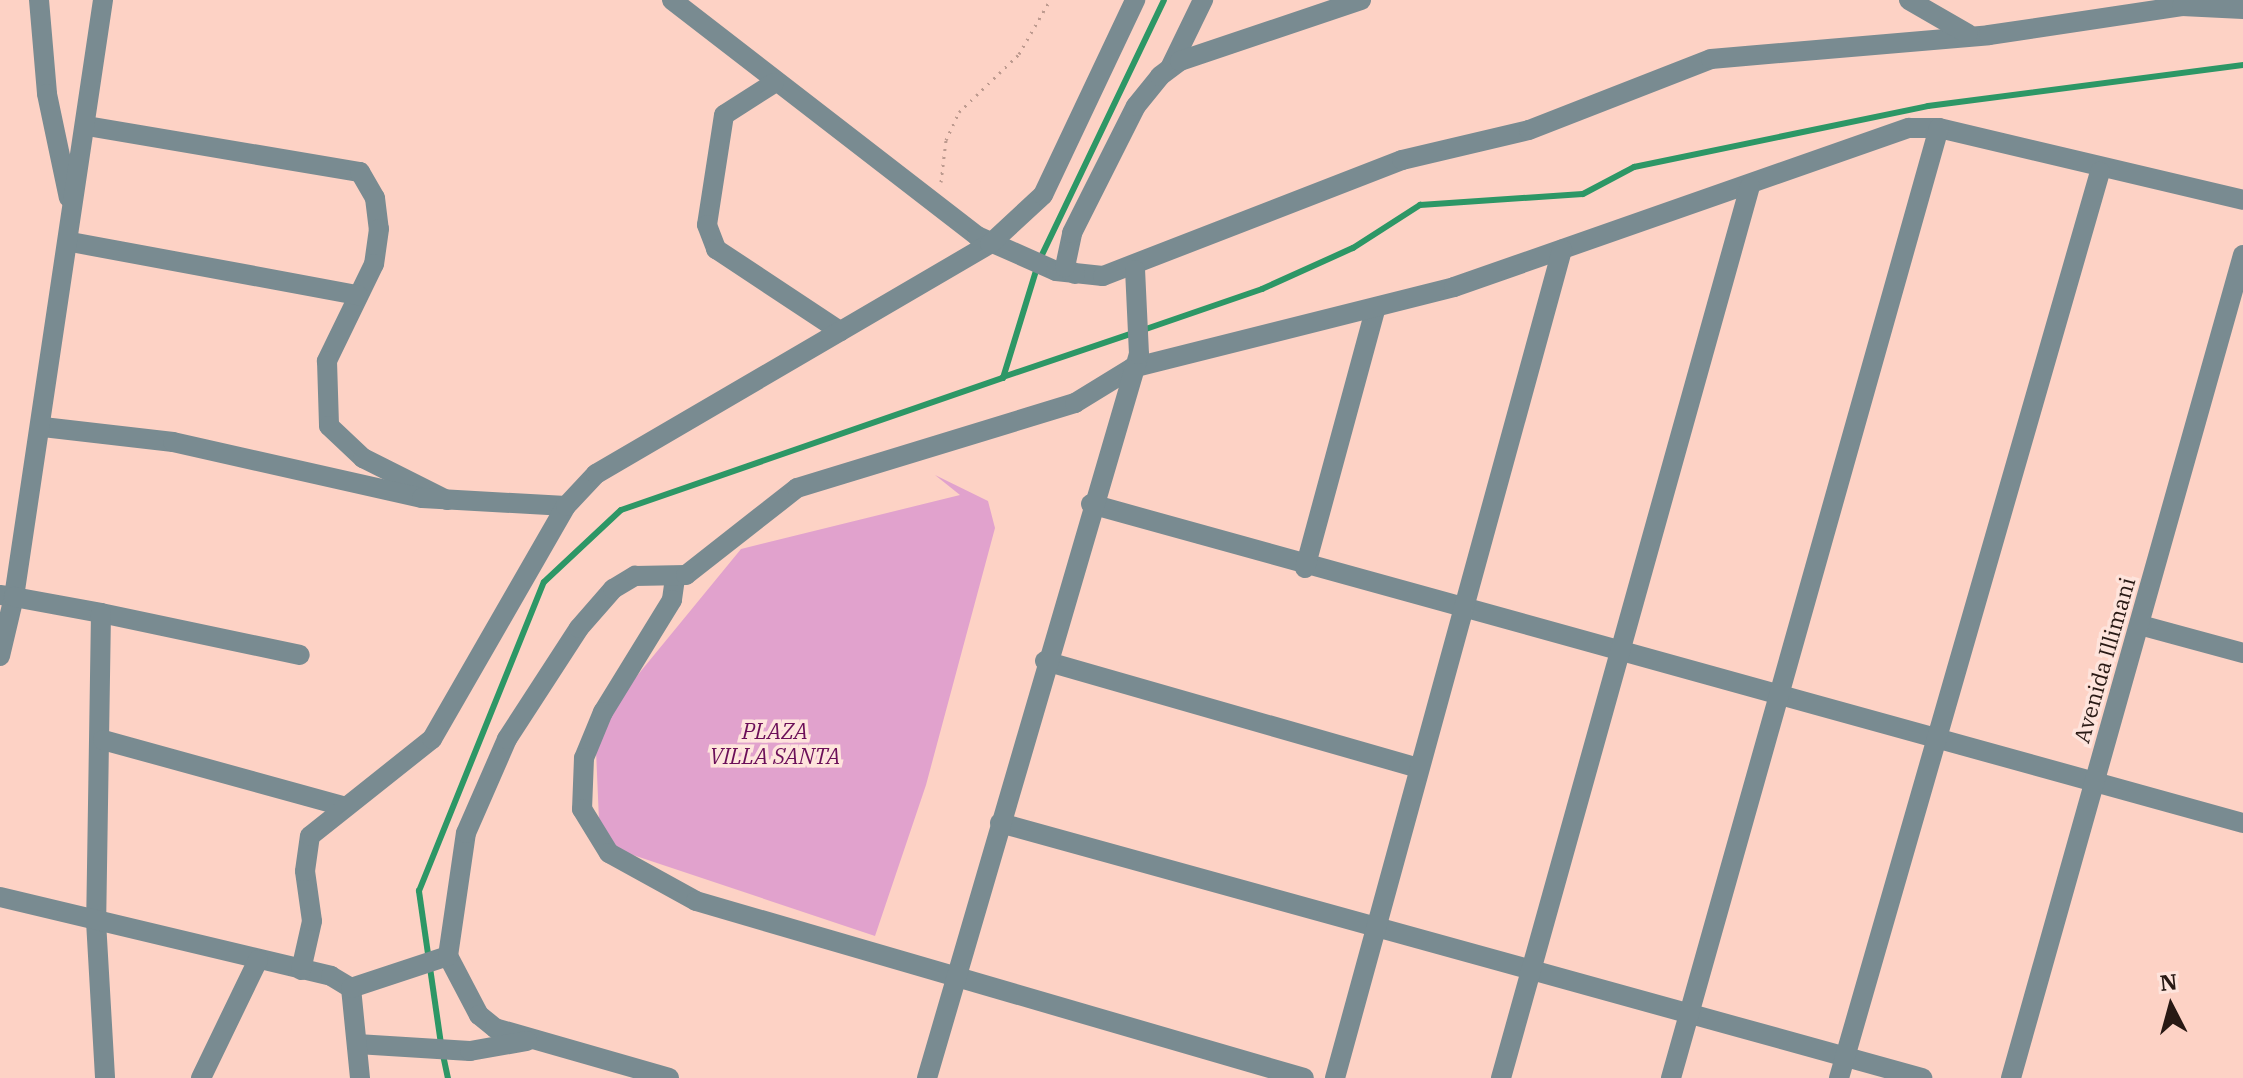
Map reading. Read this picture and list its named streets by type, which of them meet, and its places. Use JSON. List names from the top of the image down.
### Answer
{
  "streets": {
    "street": ["Avenida Illimani"]
  },
  "parks": ["PLAZA VILLA SANTA"],
  "north": "top"
}
